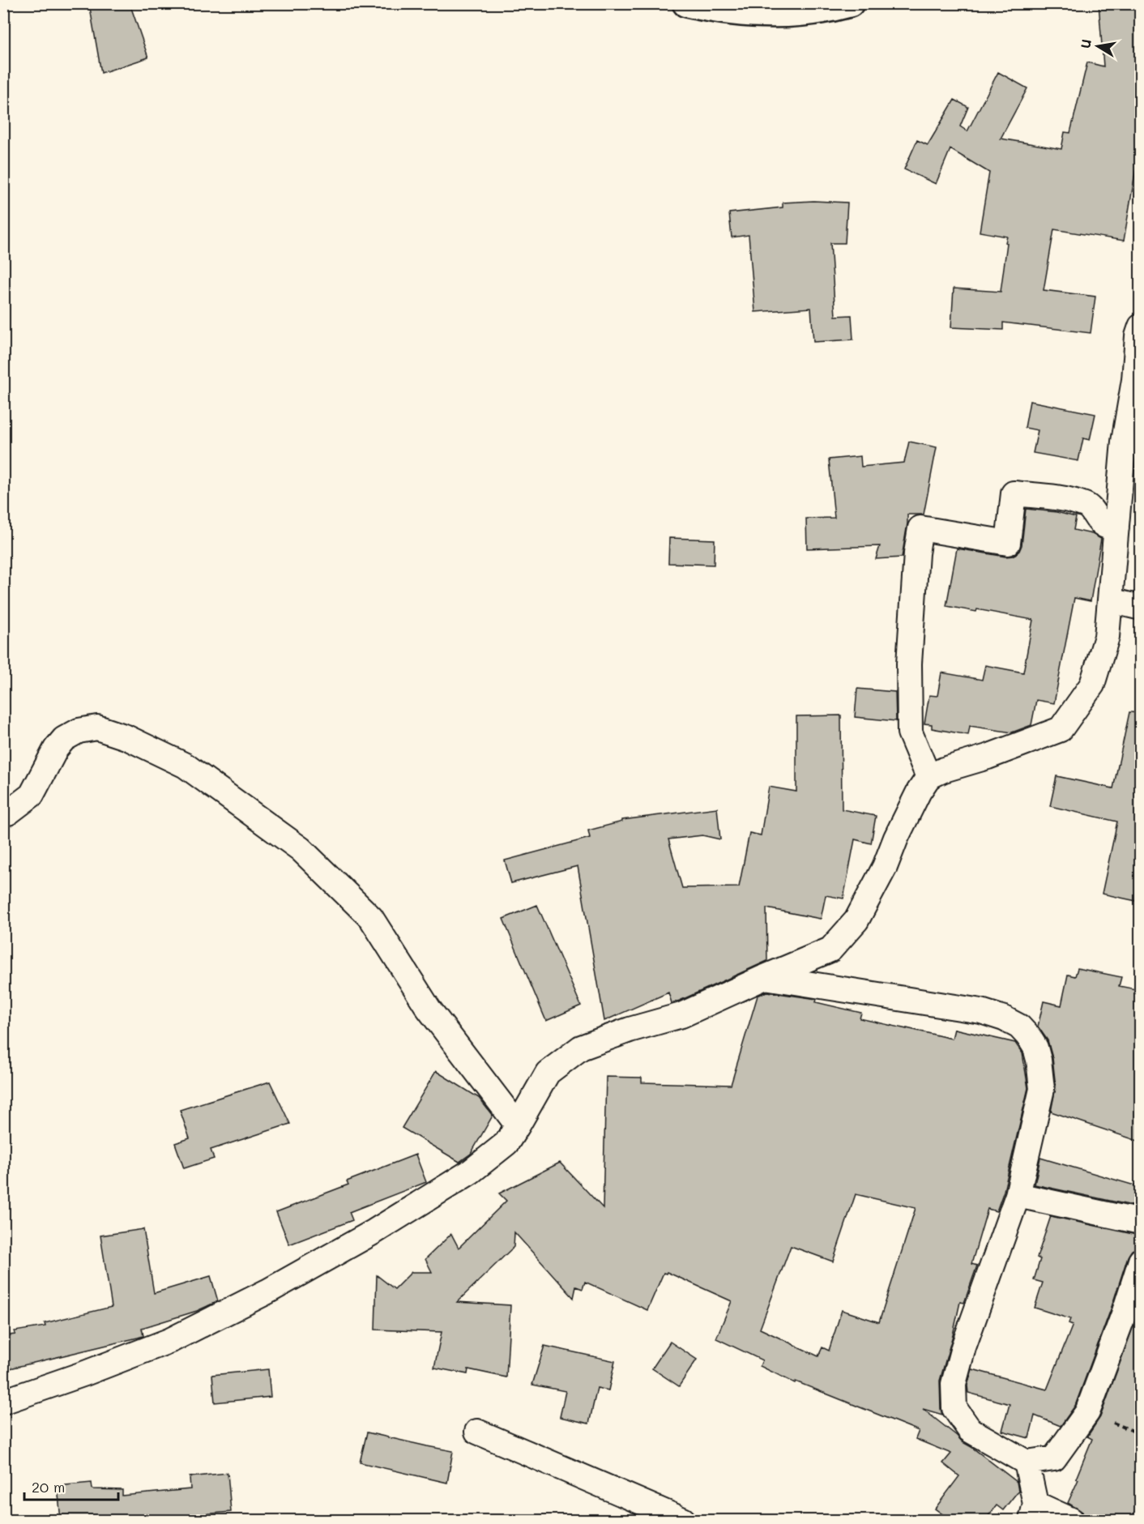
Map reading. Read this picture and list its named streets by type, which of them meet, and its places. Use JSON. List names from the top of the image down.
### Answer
{
  "scale_bar": "20 m",
  "north": "left"
}
